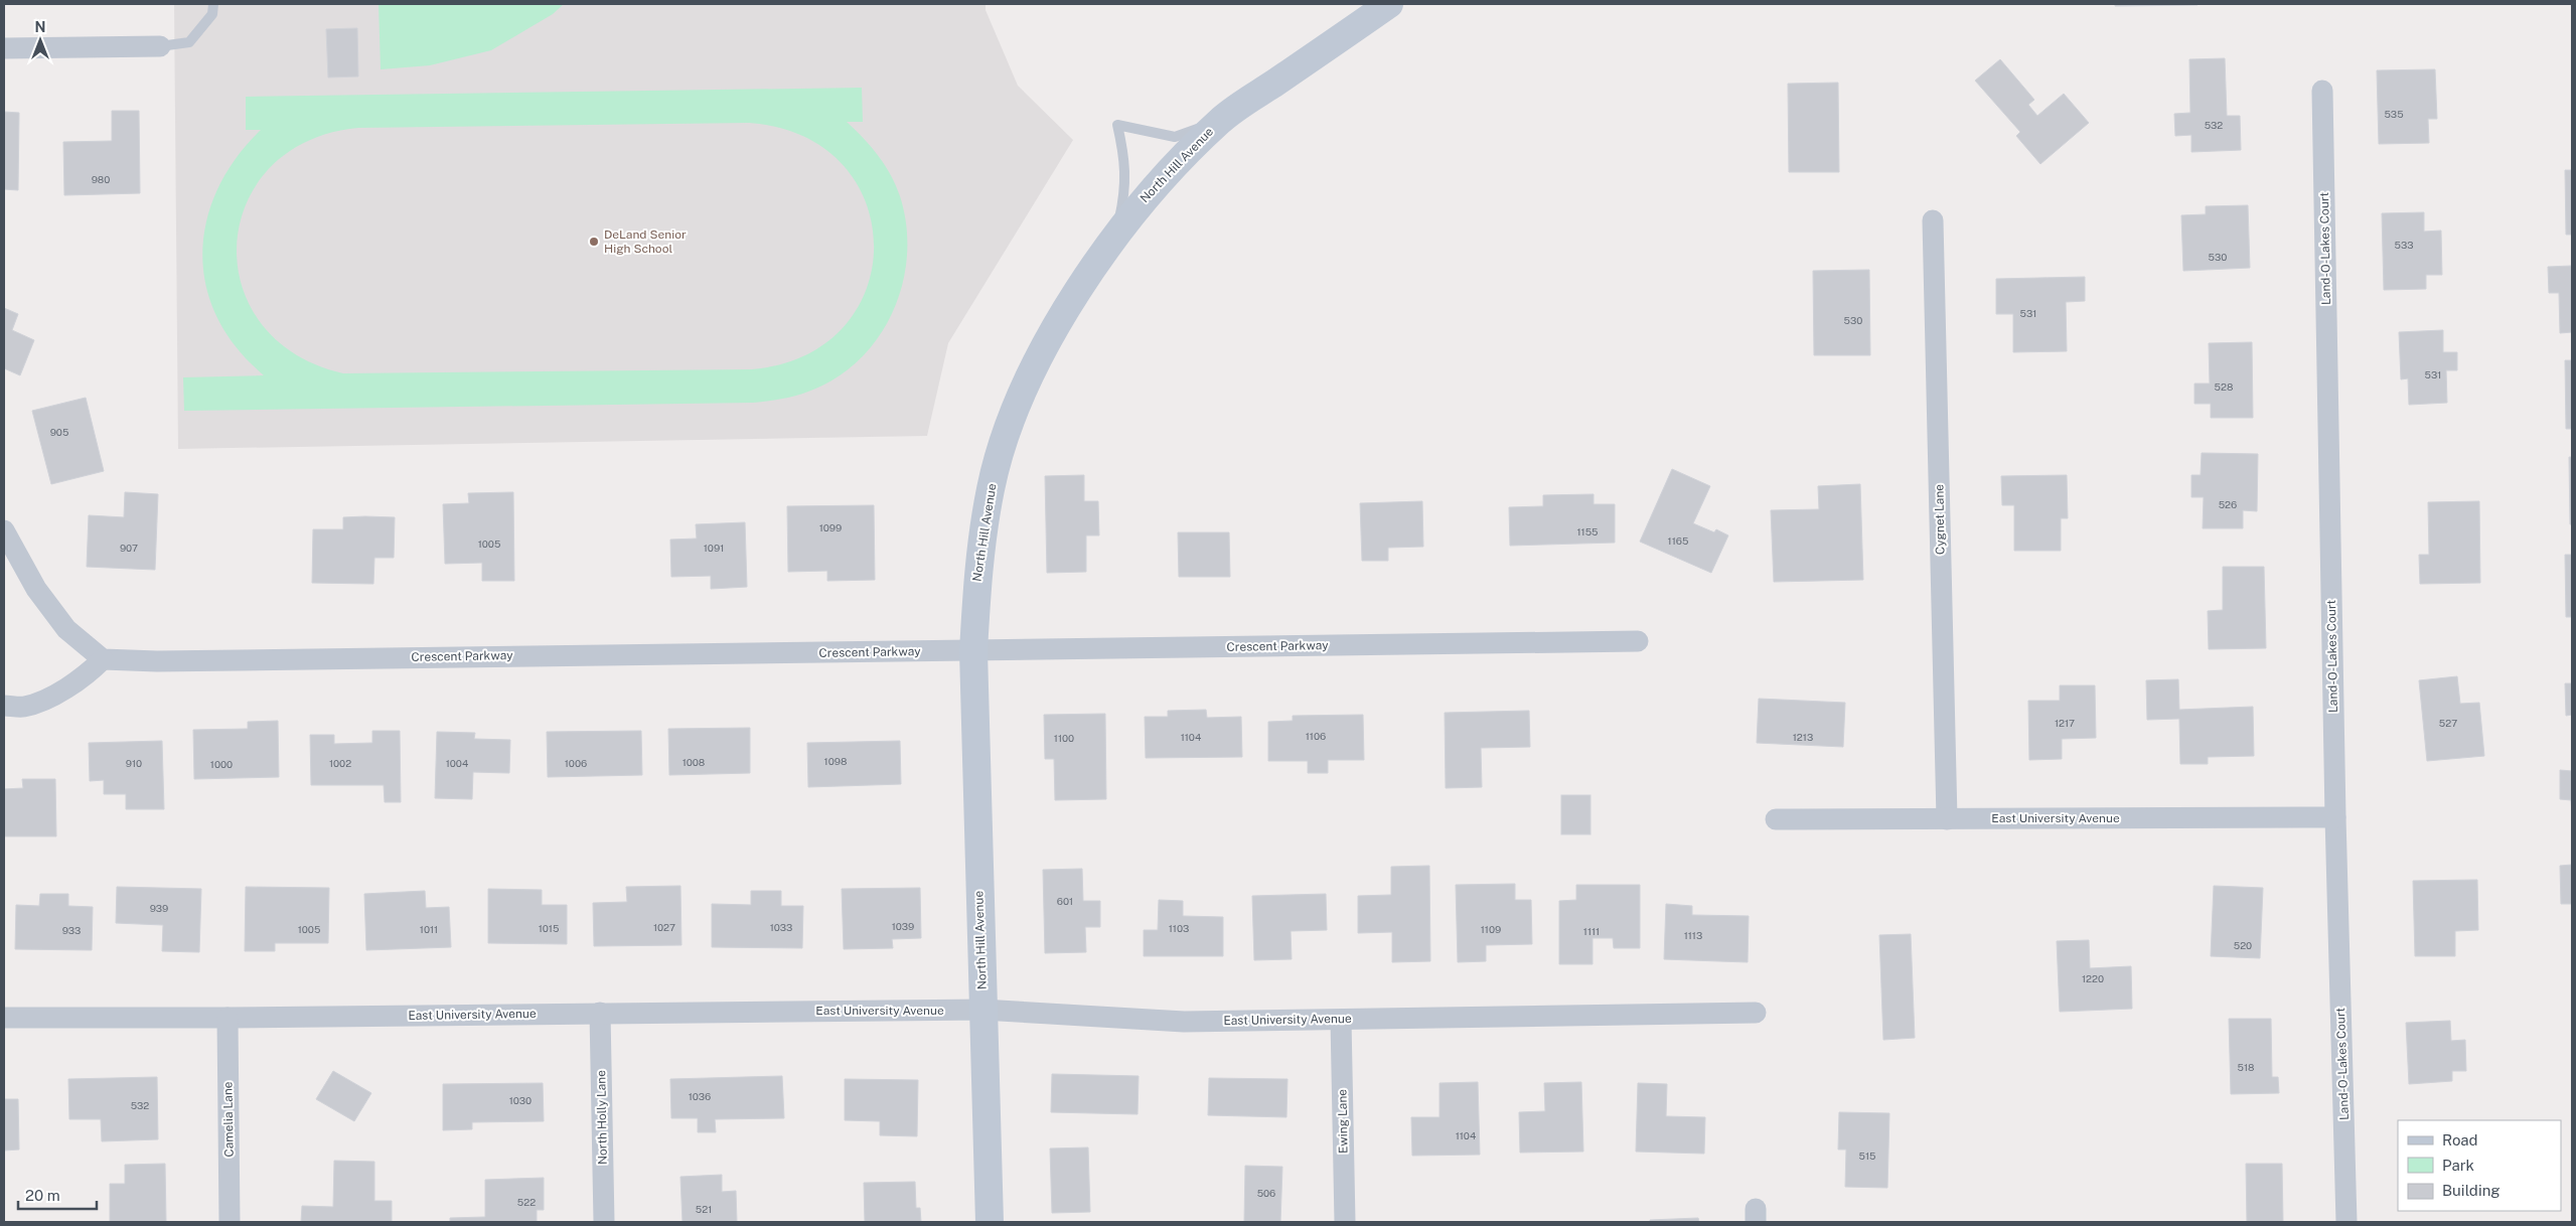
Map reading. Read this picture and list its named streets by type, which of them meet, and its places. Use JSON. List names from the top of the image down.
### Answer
{
  "streets": {
    "street": [
      "North Hill Avenue",
      "Land-O-Lakes Court",
      "Cygnet Lane",
      "Crescent Parkway",
      "East University Avenue",
      "North Holly Lane",
      "Camelia Lane",
      "Ewing Lane"
    ]
  },
  "crossings": [
    ["North Hill Avenue", "Crescent Parkway"],
    ["North Hill Avenue", "East University Avenue"],
    ["Land-O-Lakes Court", "East University Avenue"],
    ["Cygnet Lane", "East University Avenue"],
    ["East University Avenue", "North Holly Lane"],
    ["East University Avenue", "Camelia Lane"],
    ["East University Avenue", "Ewing Lane"]
  ],
  "places": ["DeLand Senior High School"],
  "house_numbers": [
    "535",
    "532",
    "980",
    "533",
    "530",
    "531",
    "530",
    "531",
    "528",
    "905",
    "526",
    "1099",
    "1155",
    "1165",
    "1005",
    "907",
    "1091",
    "1217",
    "527",
    "1106",
    "1104",
    "1213",
    "1100",
    "1098",
    "1008",
    "910",
    "1002",
    "1004",
    "1006",
    "1000",
    "601",
    "939",
    "1039",
    "1027",
    "1033",
    "1015",
    "1103",
    "1005",
    "1011",
    "1109",
    "933",
    "1111",
    "1113",
    "520",
    "1220",
    "518",
    "1036",
    "1030",
    "532",
    "1104",
    "515",
    "506",
    "522",
    "521"
  ],
  "legend": ["Road", "Park", "Building"],
  "scale_bar": "20 m",
  "north": "top"
}
